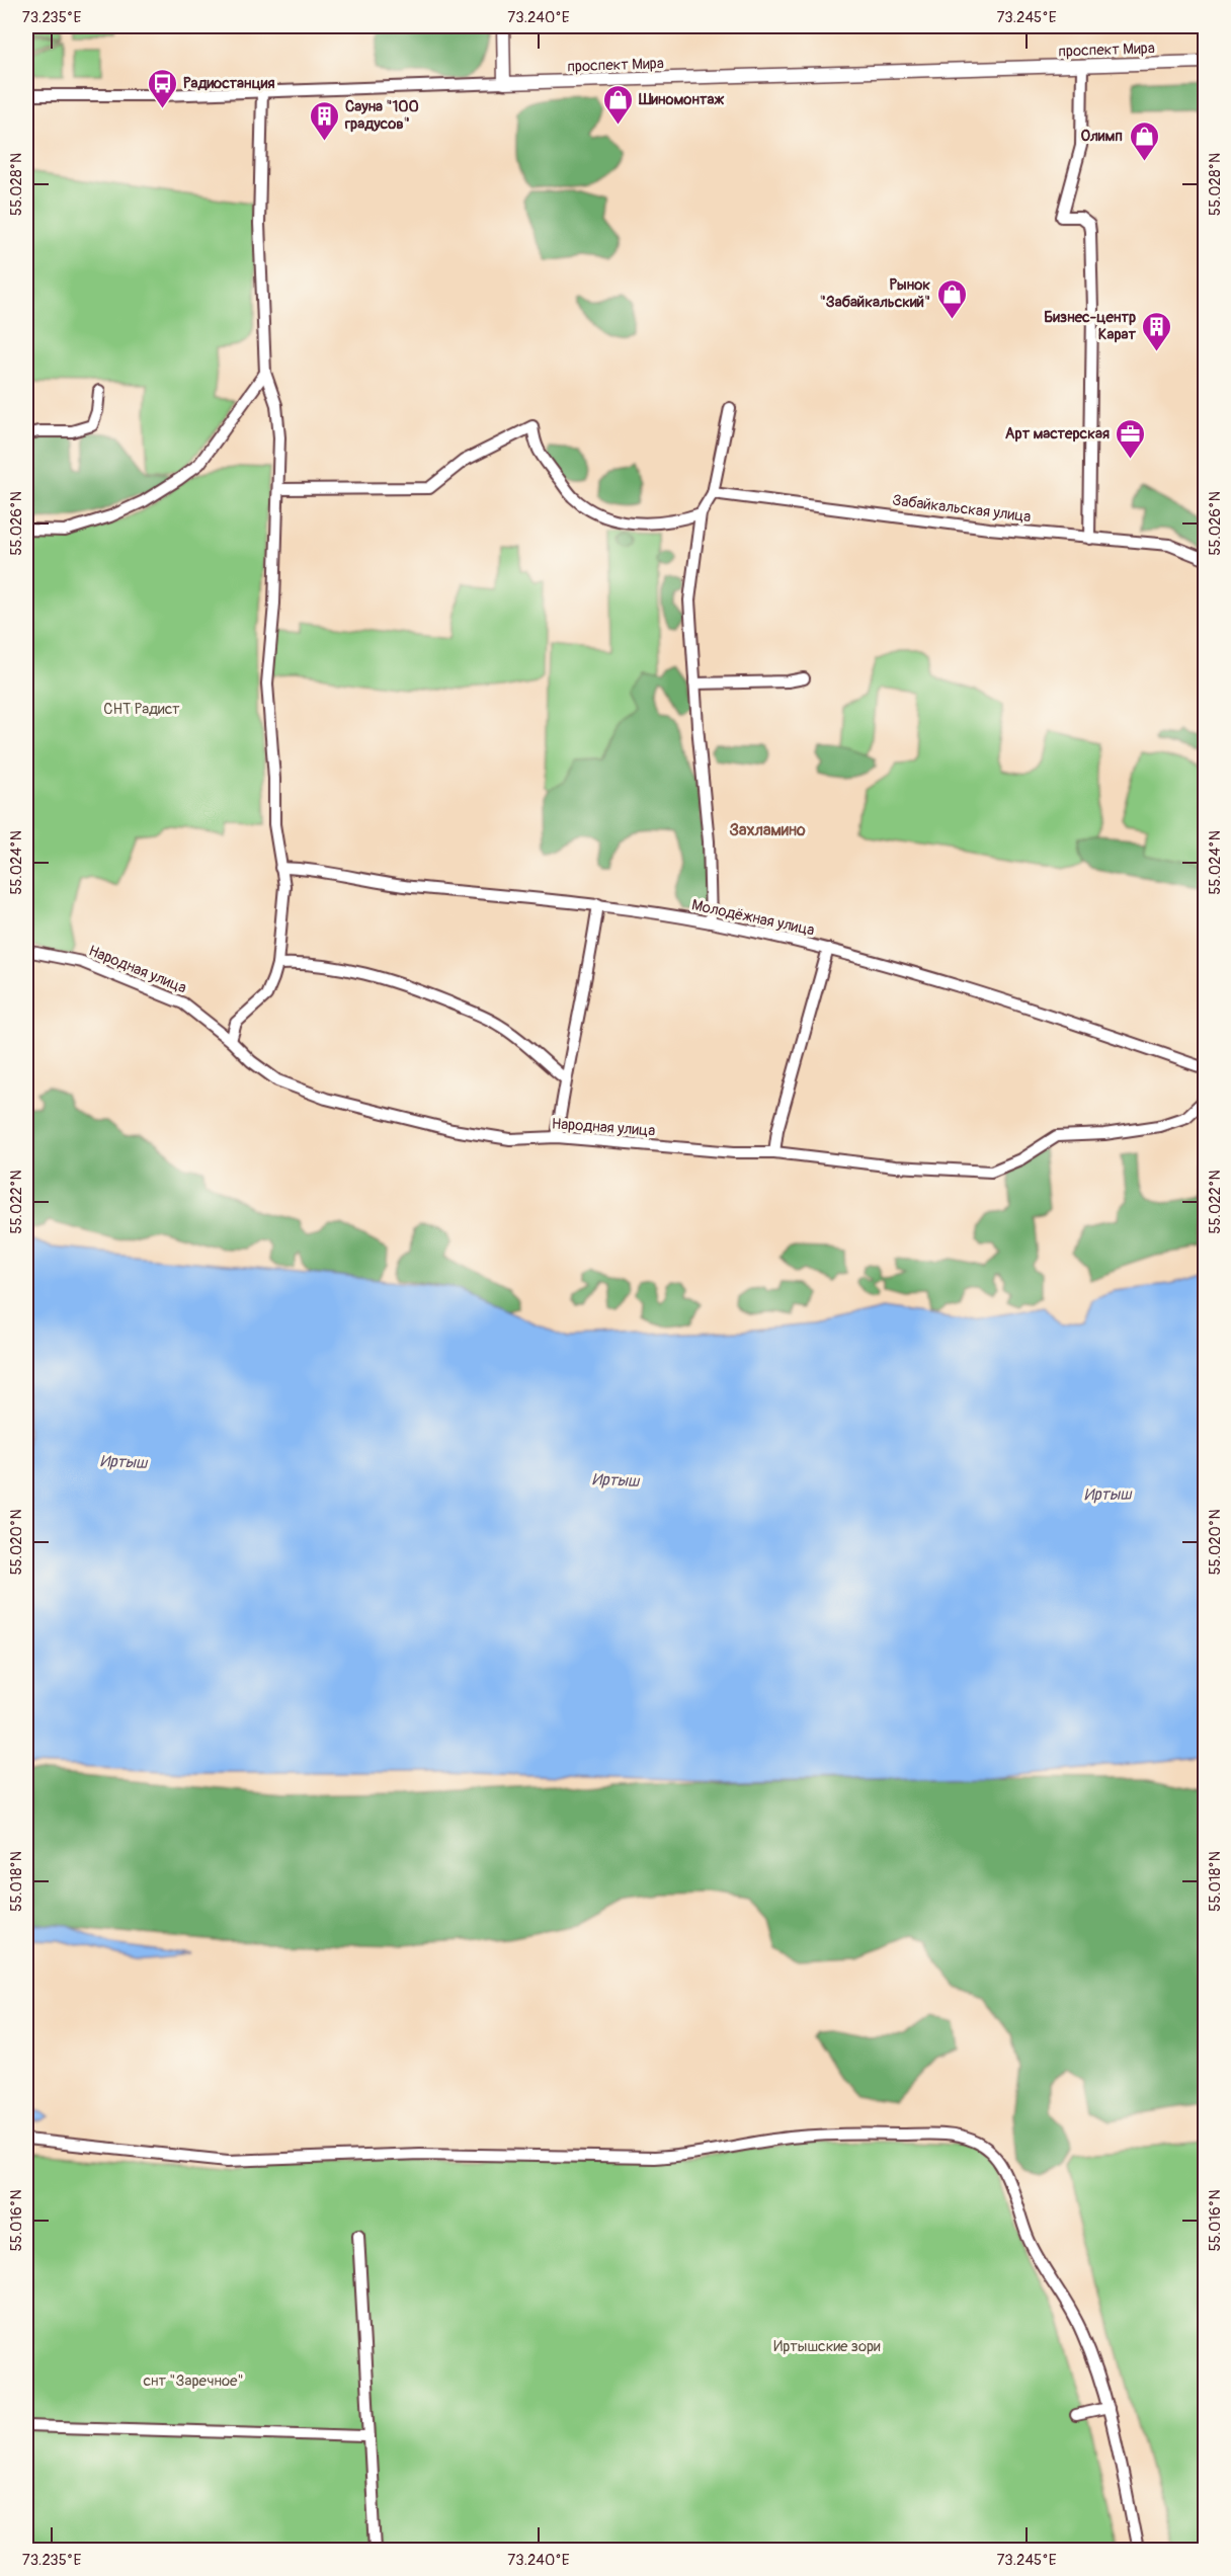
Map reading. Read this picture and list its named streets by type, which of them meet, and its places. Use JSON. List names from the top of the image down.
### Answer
{
  "streets": {
    "main road": ["проспект Мира"],
    "street": ["Забайкальская улица", "Молодёжная улица", "Народная улица"]
  },
  "districts": ["Захламино"],
  "water": ["Иртыш"],
  "parks": ["СНТ Радист", "Иртышские зори", "снт \"Заречное\""],
  "places": {
    "bus stop": ["Радиостанция"],
    "shop": ["Шиномонтаж", "Олимп", "Рынок \"Забайкальский\""],
    "building": ["Сауна \"100 градусов\"", "Бизнес-центр Карат"],
    "office": ["Арт мастерская"]
  },
  "coordinates": [
    "73.235°E",
    "73.240°E",
    "73.245°E",
    "55.028°N",
    "55.026°N",
    "55.024°N",
    "55.022°N",
    "55.020°N",
    "55.018°N",
    "55.016°N"
  ]
}
